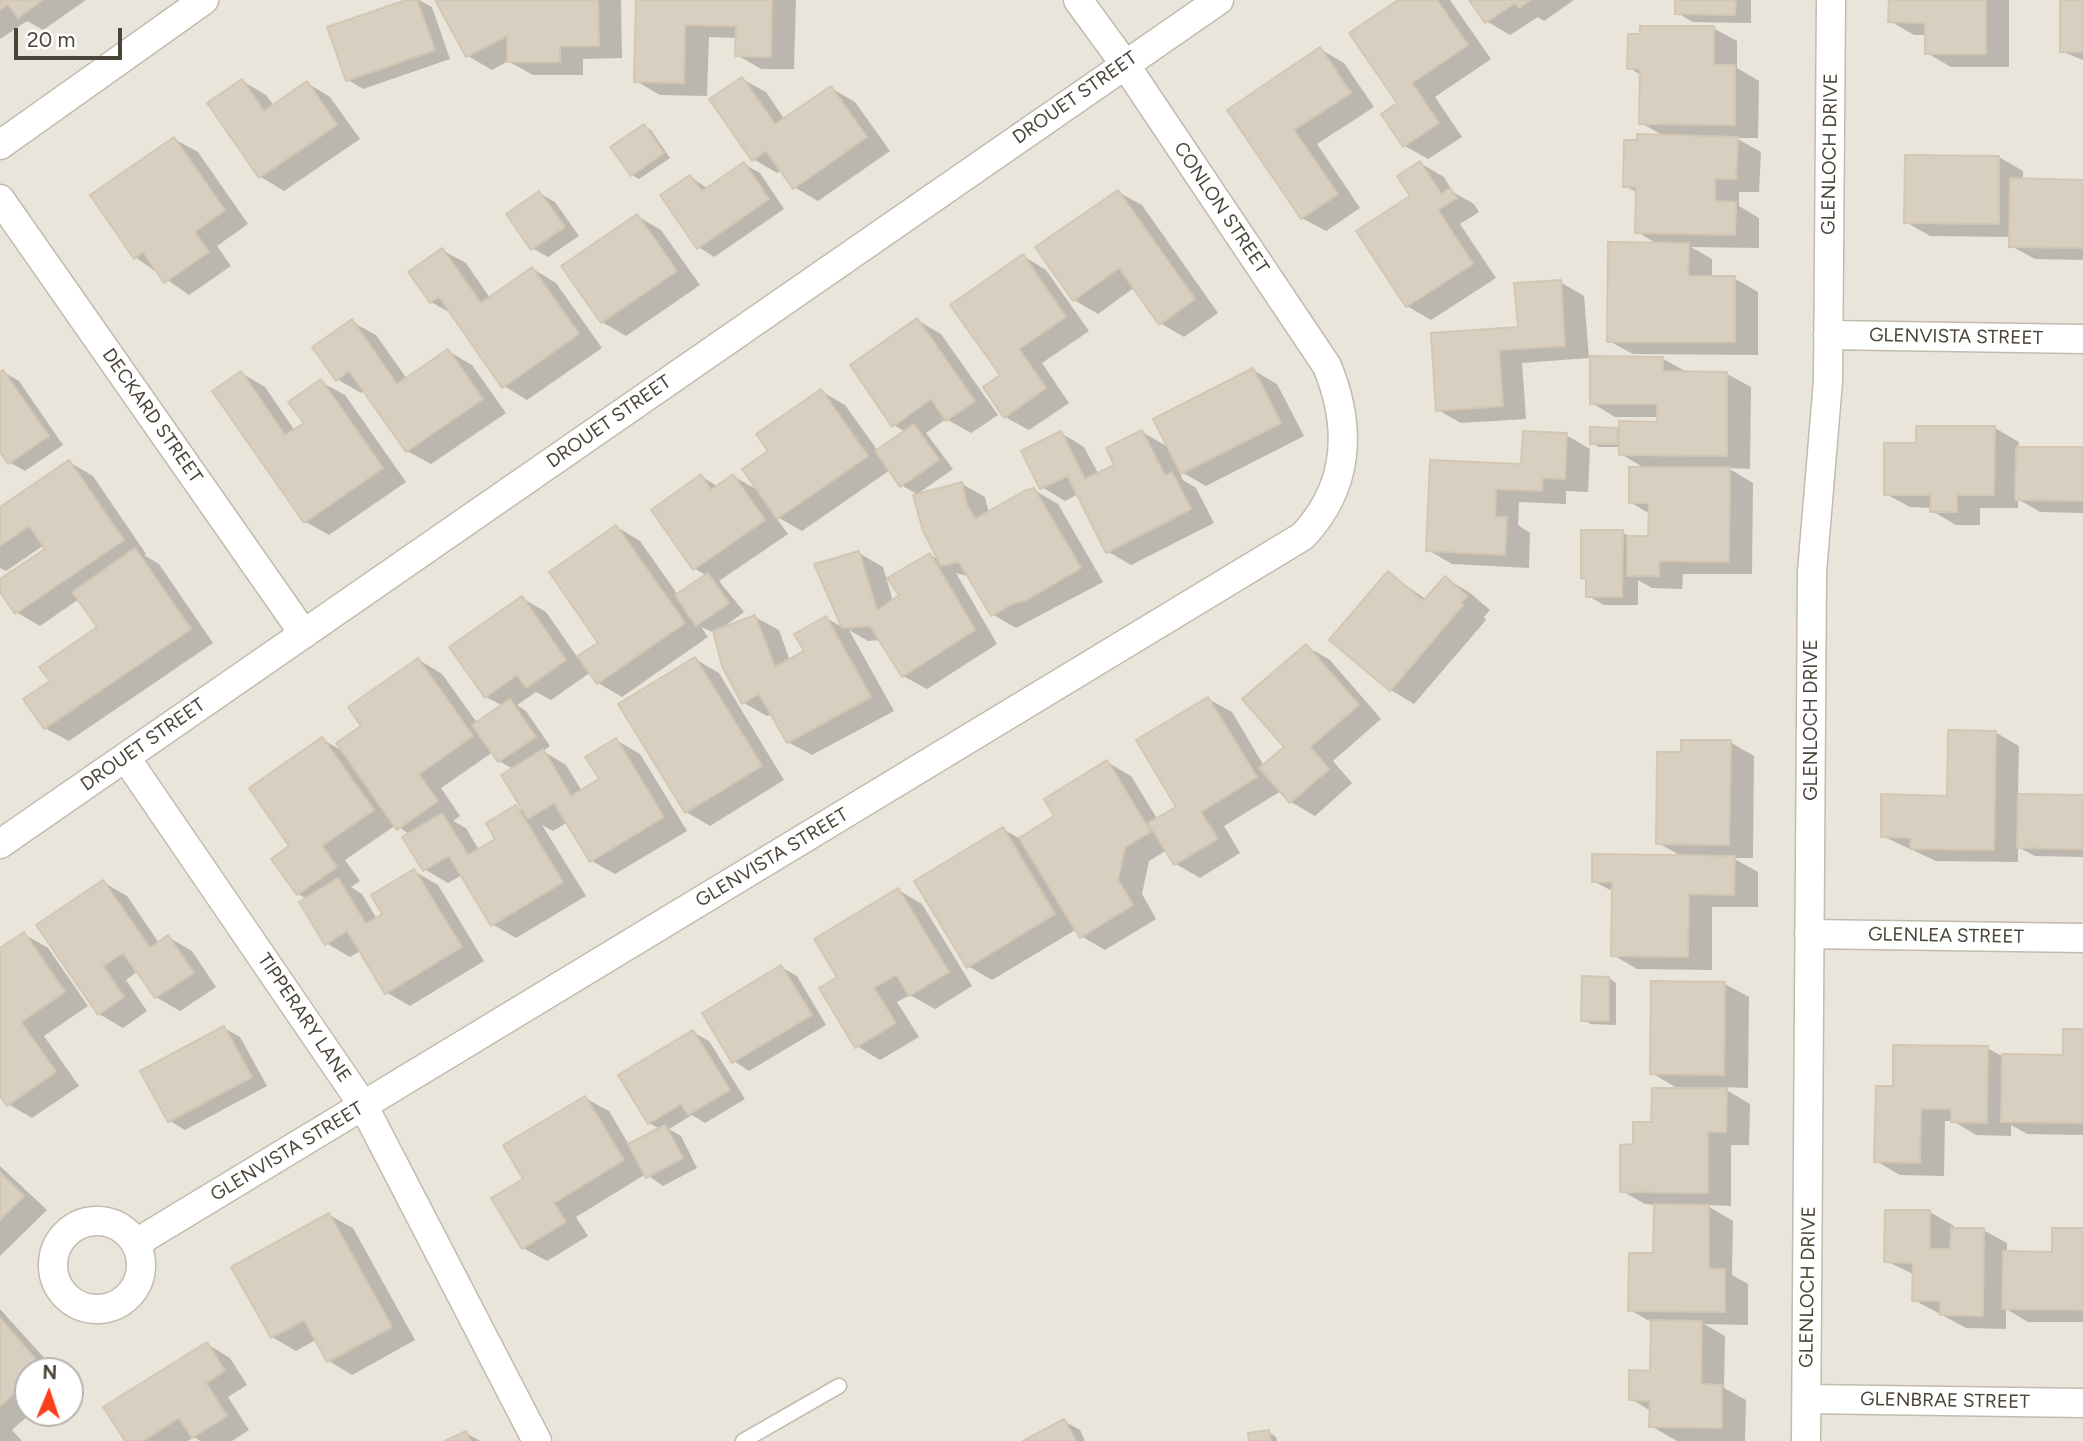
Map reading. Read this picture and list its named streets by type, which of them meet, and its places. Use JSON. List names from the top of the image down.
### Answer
{
  "streets": {
    "street": [
      "DROUET STREET",
      "GLENLOCH DRIVE",
      "CONLON STREET",
      "GLENVISTA STREET",
      "DECKARD STREET",
      "GLENLEA STREET",
      "TIPPERARY LANE",
      "GLENBRAE STREET"
    ]
  },
  "crossings": [
    ["DROUET STREET", "CONLON STREET"],
    ["DROUET STREET", "DECKARD STREET"],
    ["DROUET STREET", "TIPPERARY LANE"],
    ["GLENLOCH DRIVE", "GLENVISTA STREET"],
    ["GLENLOCH DRIVE", "GLENLEA STREET"],
    ["GLENLOCH DRIVE", "GLENBRAE STREET"],
    ["CONLON STREET", "GLENVISTA STREET"],
    ["GLENVISTA STREET", "TIPPERARY LANE"]
  ],
  "scale_bar": "20 m",
  "north": "top"
}
